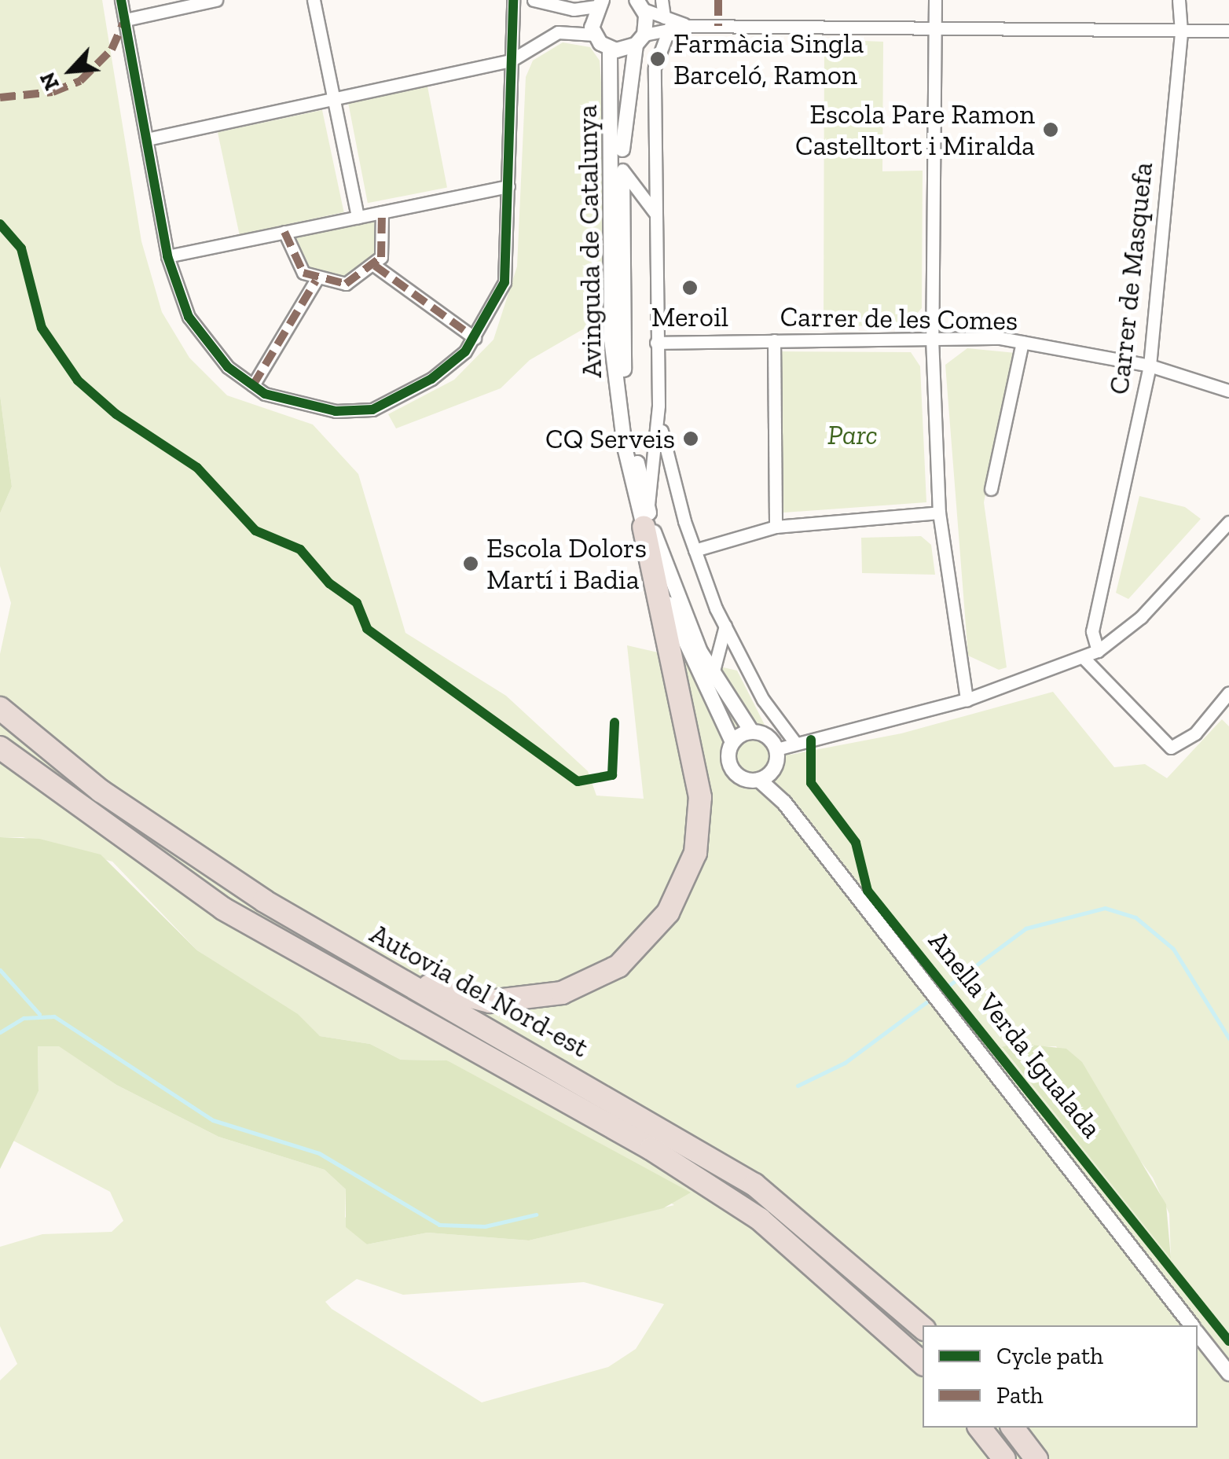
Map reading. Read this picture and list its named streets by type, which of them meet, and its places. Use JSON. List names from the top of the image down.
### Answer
{
  "streets": {
    "highway": ["Autovia del Nord-est"],
    "street": ["Avinguda de Catalunya", "Carrer de Masquefa", "Carrer de les Comes"],
    "cycle path": ["Anella Verda Igualada"]
  },
  "crossings": [
    ["Carrer de Masquefa", "Carrer de les Comes"]
  ],
  "parks": ["Parc"],
  "places": [
    "Farmàcia Singla Barceló, Ramon",
    "Escola Pare Ramon Castelltort i Miralda",
    "Meroil",
    "CQ Serveis",
    "Escola Dolors Martí i Badia"
  ],
  "legend": ["Cycle path", "Path"],
  "north": "bottom left"
}
